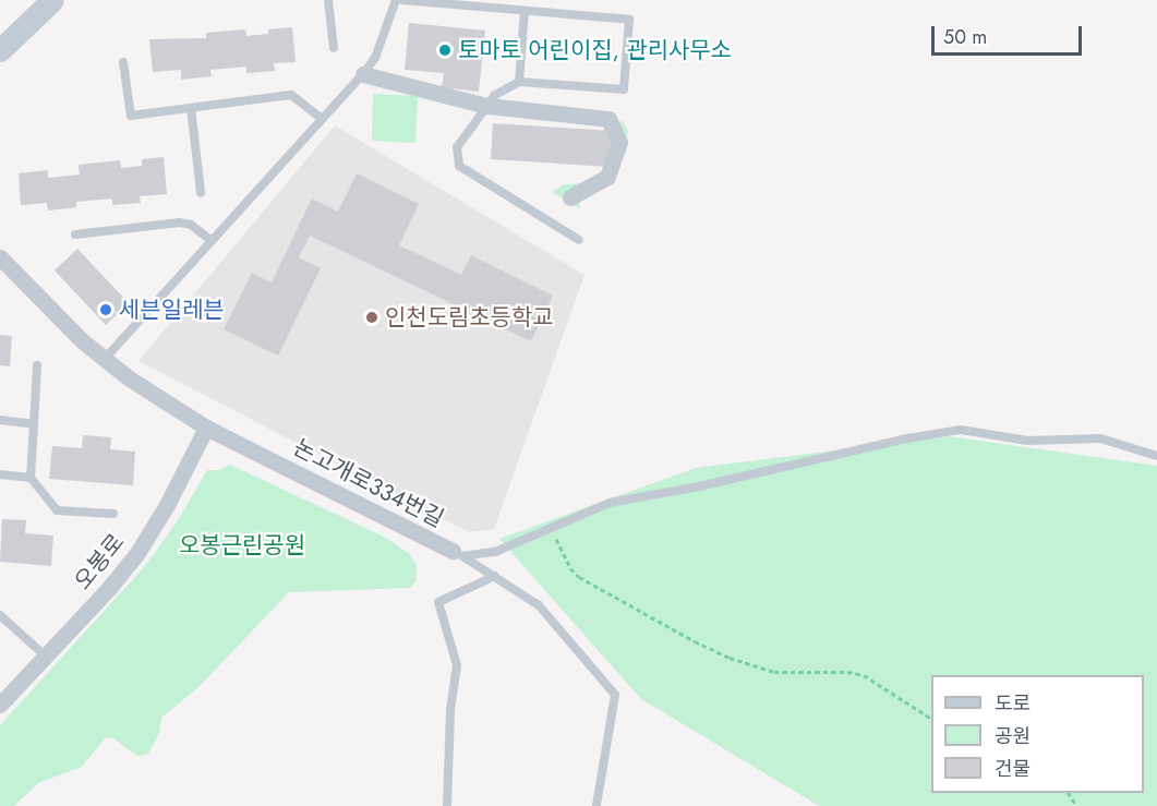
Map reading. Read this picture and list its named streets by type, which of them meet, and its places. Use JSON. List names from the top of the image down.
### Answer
{
  "streets": {
    "street": ["논고개로334번길", "오봉로"]
  },
  "crossings": [
    ["논고개로334번길", "오봉로"]
  ],
  "parks": ["오봉근린공원"],
  "places": ["토마토 어린이집, 관리사무소", "세븐일레븐", "인천도림초등학교"],
  "legend": ["도로", "공원", "건물"],
  "scale_bar": "50 m"
}
